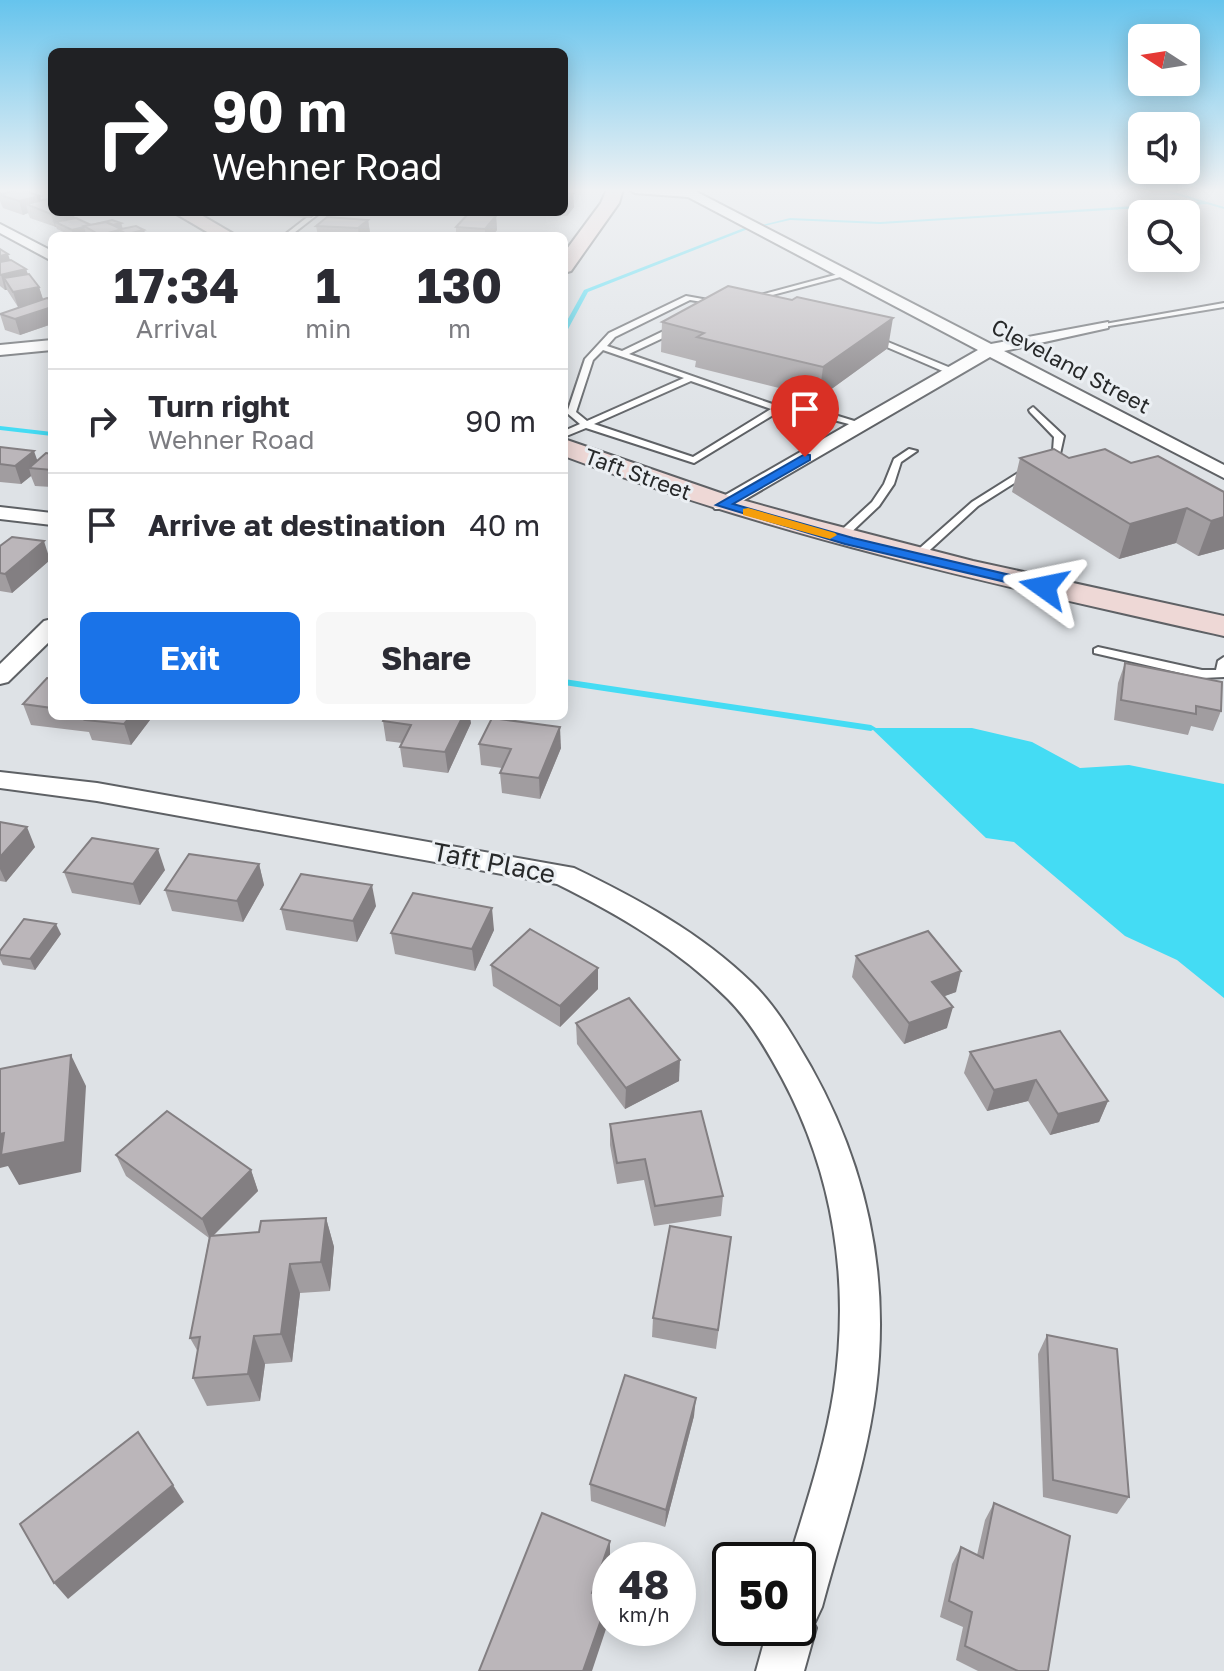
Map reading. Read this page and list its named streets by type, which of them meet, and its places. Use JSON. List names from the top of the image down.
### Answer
{
  "streets": {
    "main road": ["Taft Street"],
    "street": ["Cleveland Street", "Taft Place"]
  },
  "north": "left",
  "page": {
    "turn": ["90 m", "Wehner Road"],
    "eta": [
      "17:34",
      "Arrival",
      "1",
      "min",
      "130",
      "m"
    ],
    "list": [
      {
        "name": "Turn right",
        "note": "Wehner Road",
        "value": "90 m"
      },
      {
        "name": "Arrive at destination",
        "value": "40 m"
      }
    ],
    "buttons": ["Exit", "Share"],
    "speed": "48 km/h",
    "limit": "50"
  }
}
